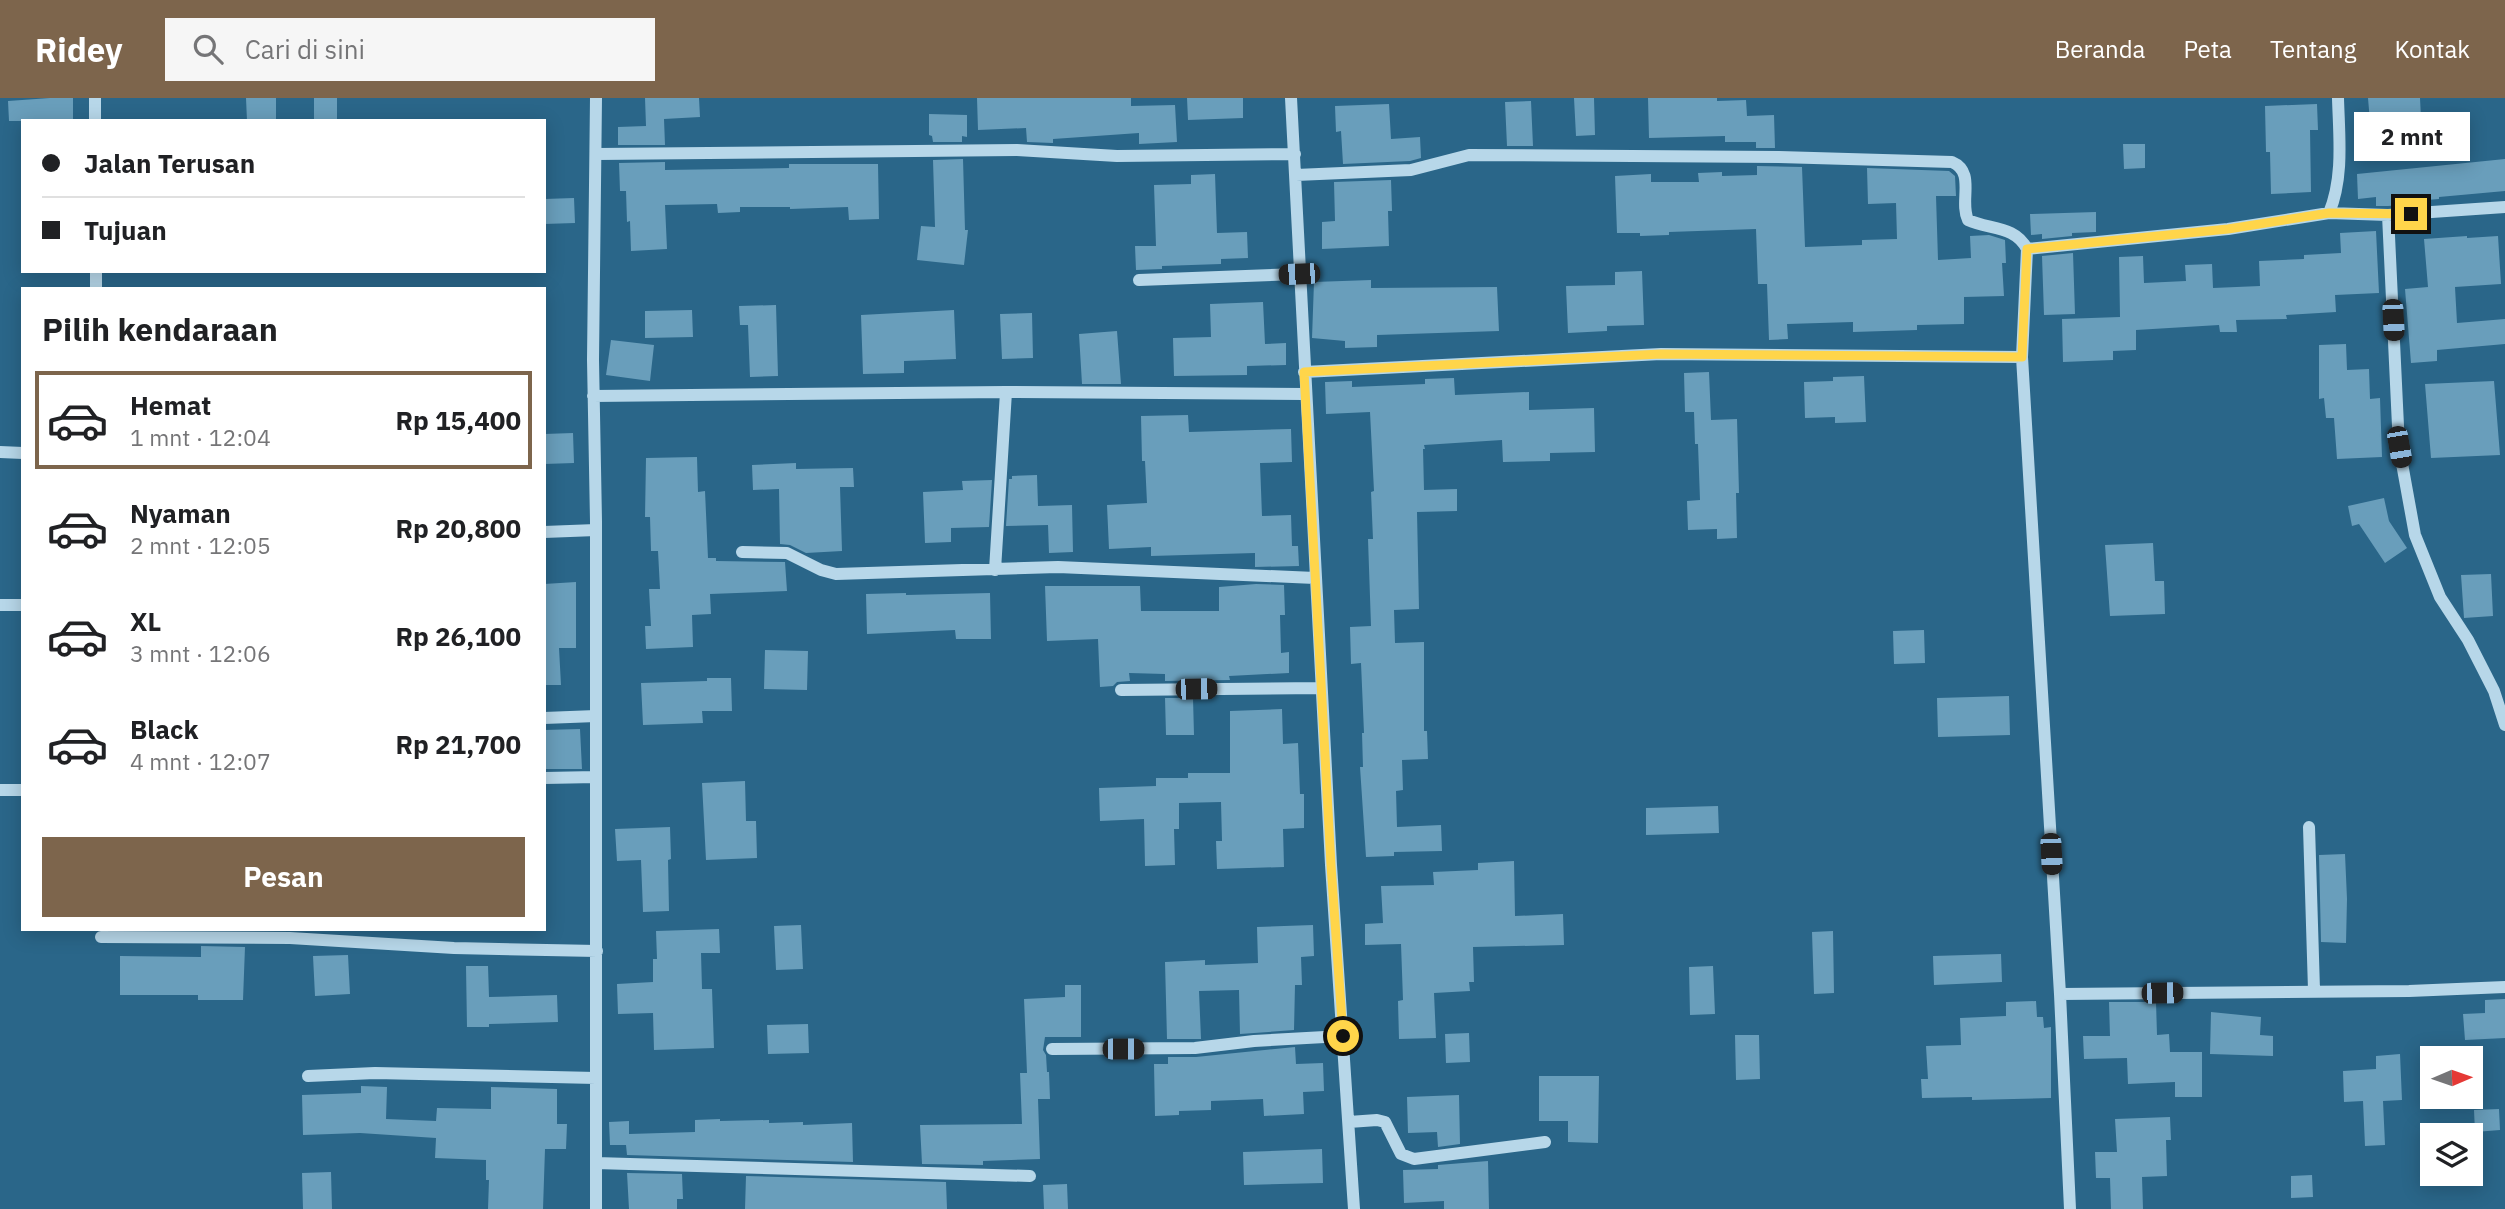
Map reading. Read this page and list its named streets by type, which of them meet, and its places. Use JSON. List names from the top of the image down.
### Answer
{
  "north": "right",
  "page": {
    "header": "Ridey",
    "search": "Cari di sini",
    "nav": [
      "Beranda",
      "Peta",
      "Tentang",
      "Kontak"
    ],
    "bubble": "2 mnt",
    "banner": ["Jalan Terusan", "Tujuan"],
    "heading": "Pilih kendaraan",
    "list": [
      {
        "name": "Hemat",
        "note": "1 mnt · 12:04",
        "value": "Rp 15,400"
      },
      {
        "name": "Nyaman",
        "note": "2 mnt · 12:05",
        "value": "Rp 20,800"
      },
      {
        "name": "XL",
        "note": "3 mnt · 12:06",
        "value": "Rp 26,100"
      },
      {
        "name": "Black",
        "note": "4 mnt · 12:07",
        "value": "Rp 21,700"
      }
    ],
    "buttons": "Pesan"
  }
}
